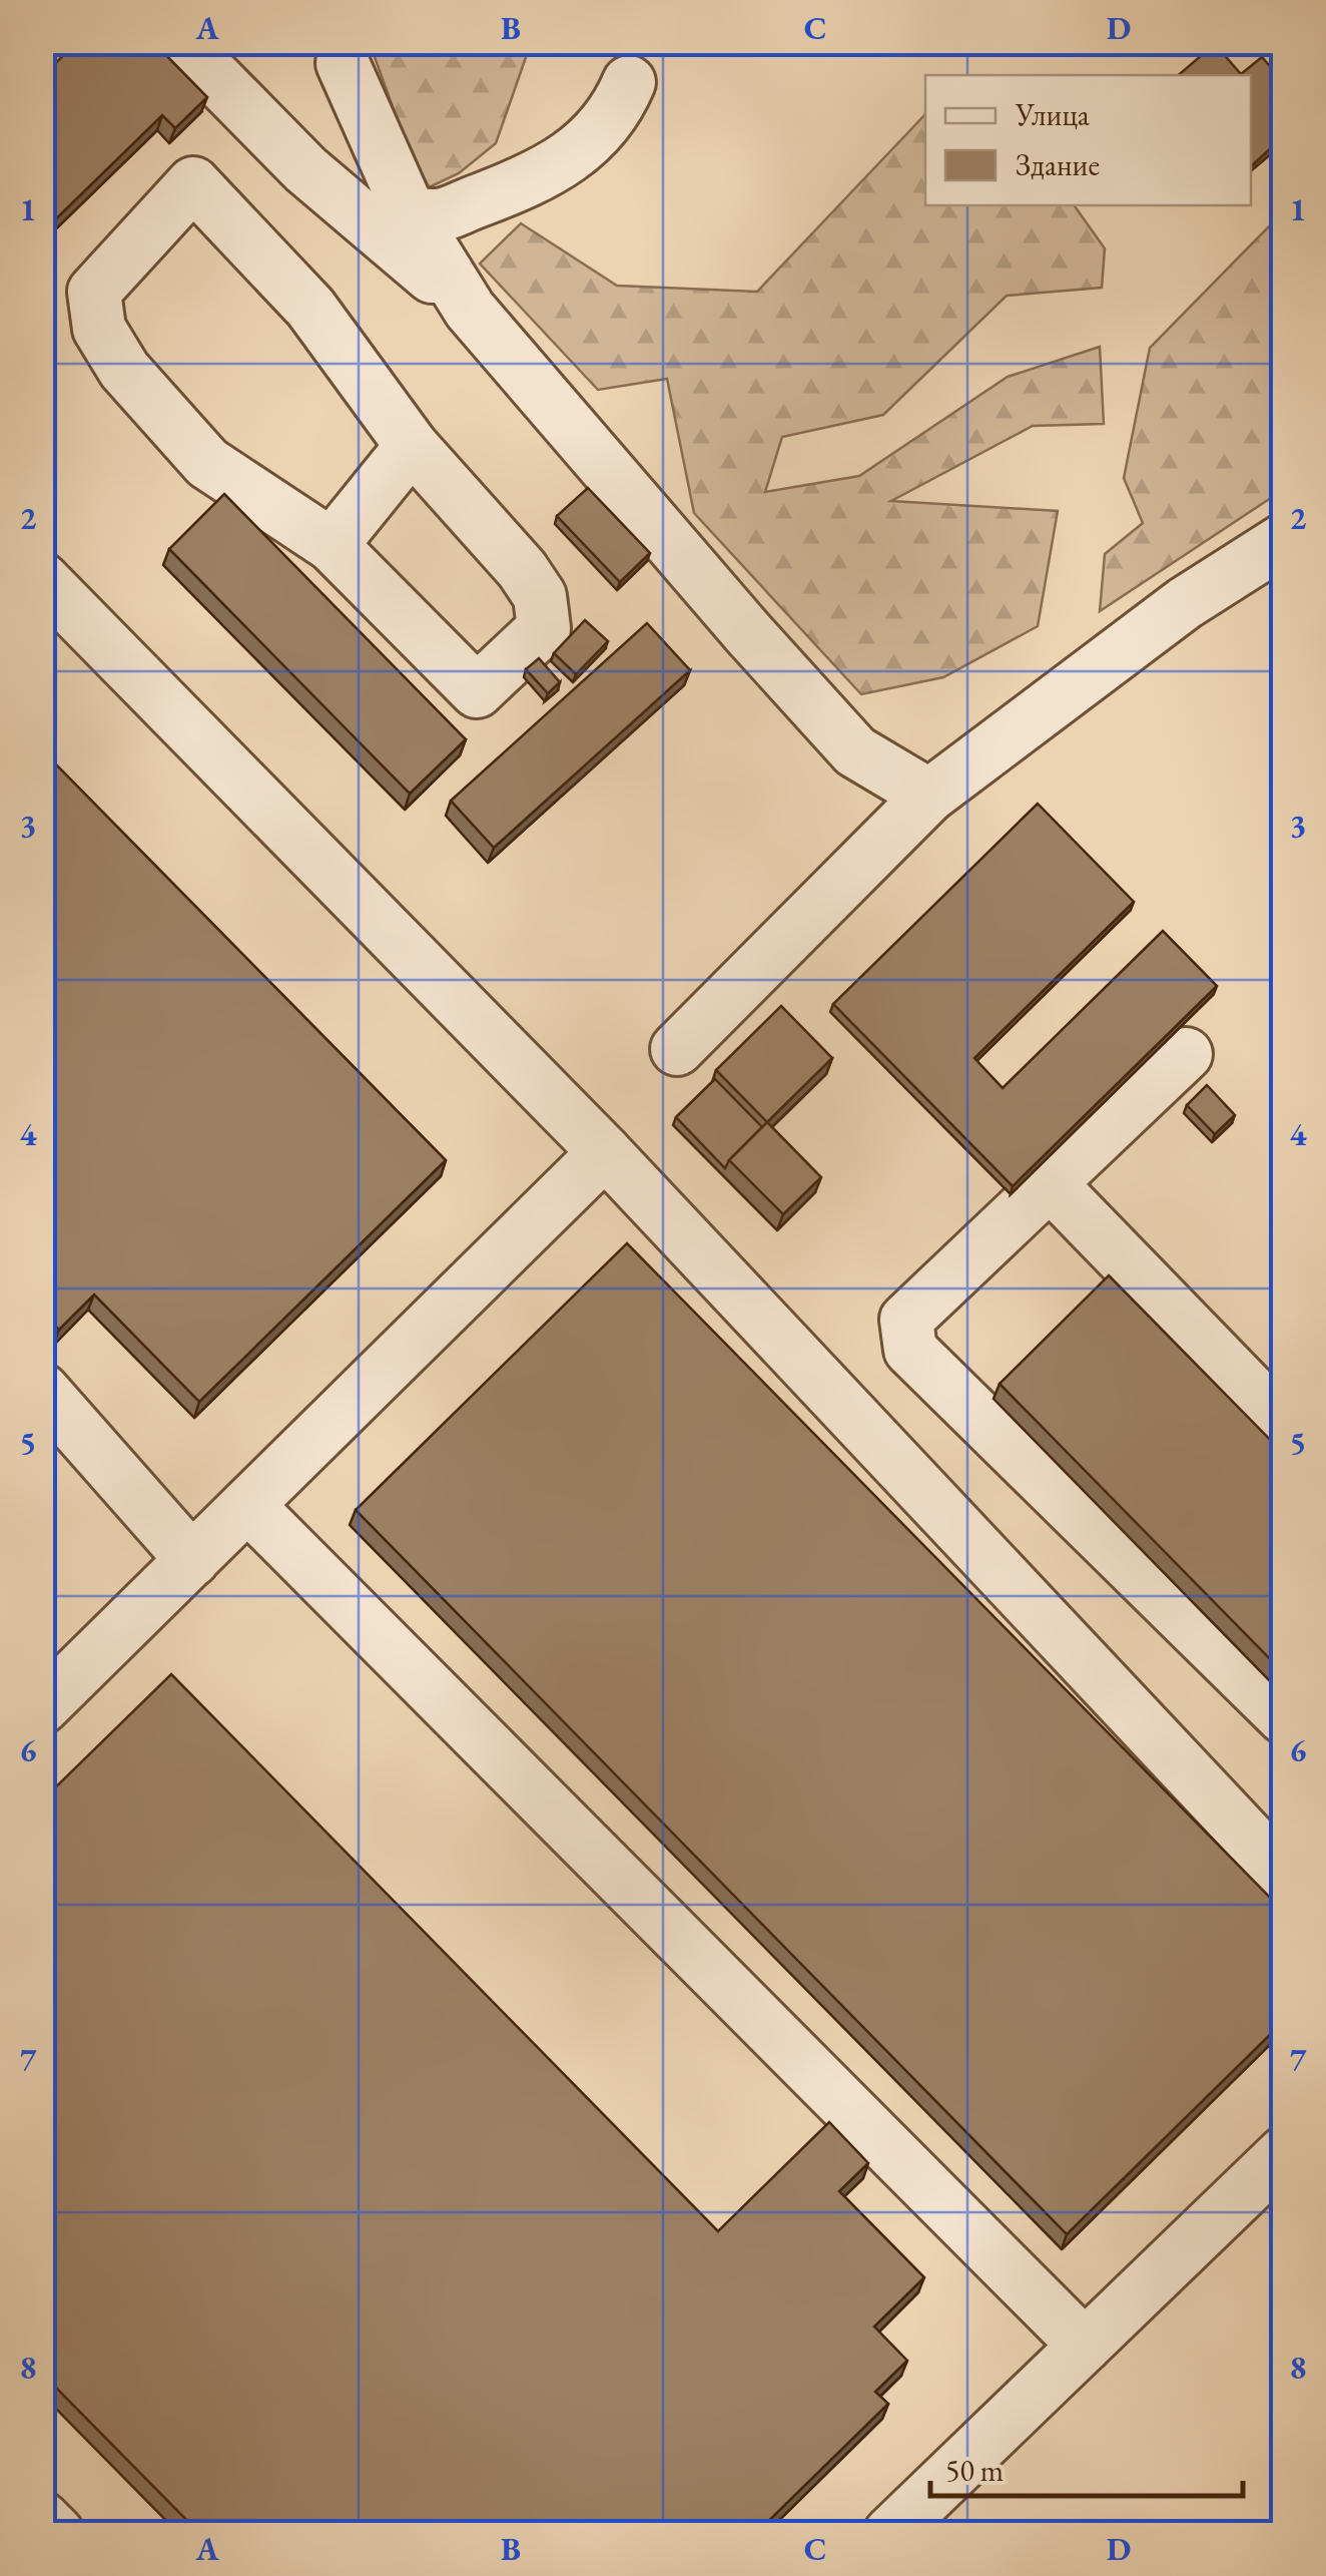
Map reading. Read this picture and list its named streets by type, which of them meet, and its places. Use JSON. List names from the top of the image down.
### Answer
{
  "legend": ["Улица", "Здание"],
  "scale_bar": "50 m",
  "grid": {
    "columns": [
      "A",
      "B",
      "C",
      "D"
    ],
    "rows": [
      "1",
      "2",
      "3",
      "4",
      "5",
      "6",
      "7",
      "8"
    ]
  }
}
